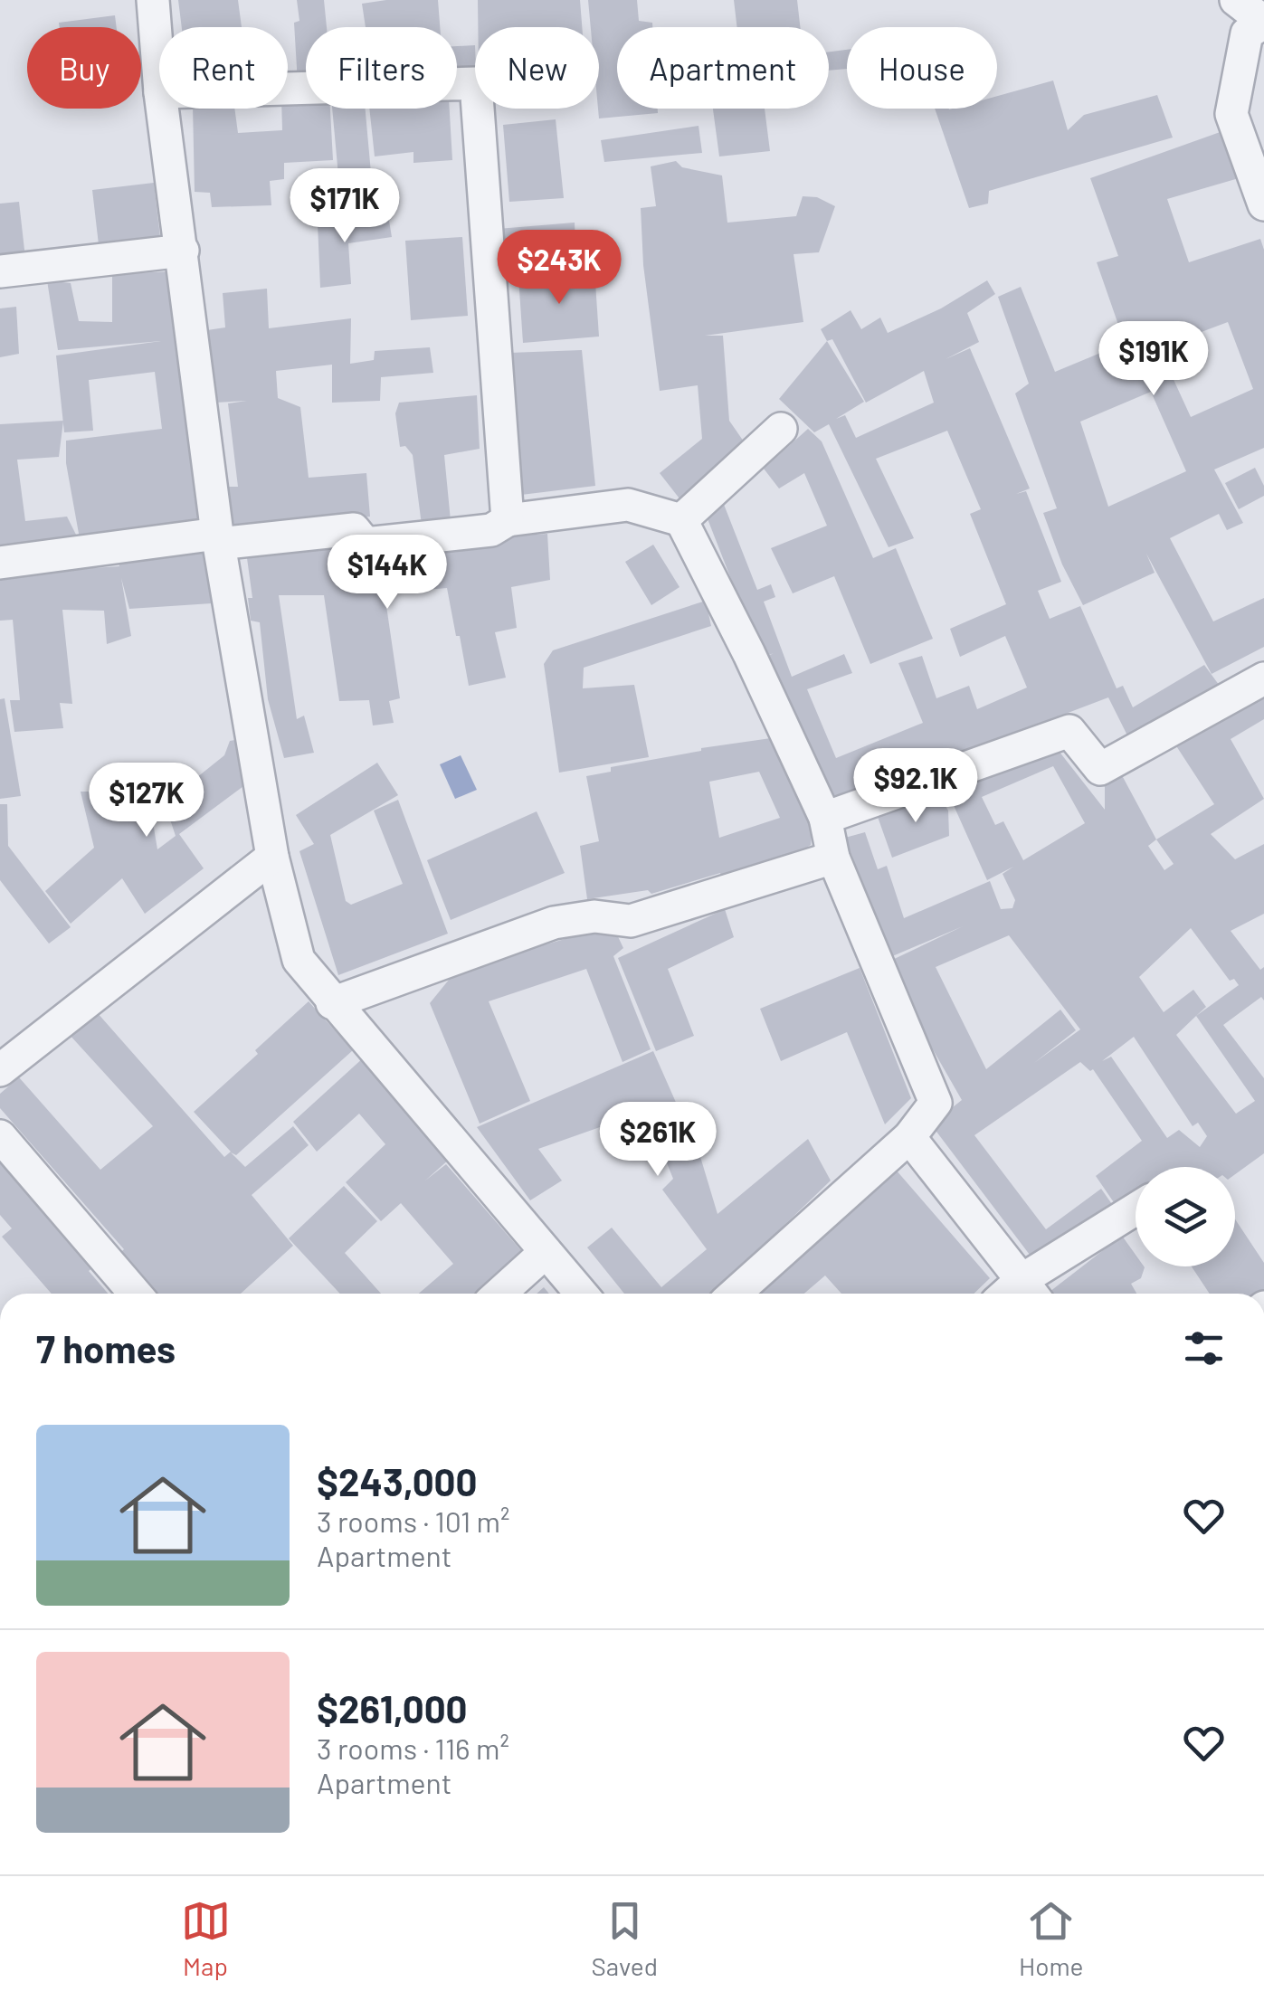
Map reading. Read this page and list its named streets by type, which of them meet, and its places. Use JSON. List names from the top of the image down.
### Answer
{
  "page": {
    "chip": [
      "Buy",
      "Rent",
      "Filters",
      "New",
      "Apartment",
      "House"
    ],
    "price": [
      "$171K",
      "$243K",
      "$191K",
      "$144K",
      "$92.1K",
      "$127K",
      "$261K"
    ],
    "heading": "7 homes",
    "list": [
      {
        "name": "$243,000",
        "note": "3 rooms · 101 m² · Apartment"
      },
      {
        "name": "$261,000",
        "note": "3 rooms · 116 m² · Apartment"
      }
    ],
    "tabs": ["Map", "Saved", "Home"]
  }
}
